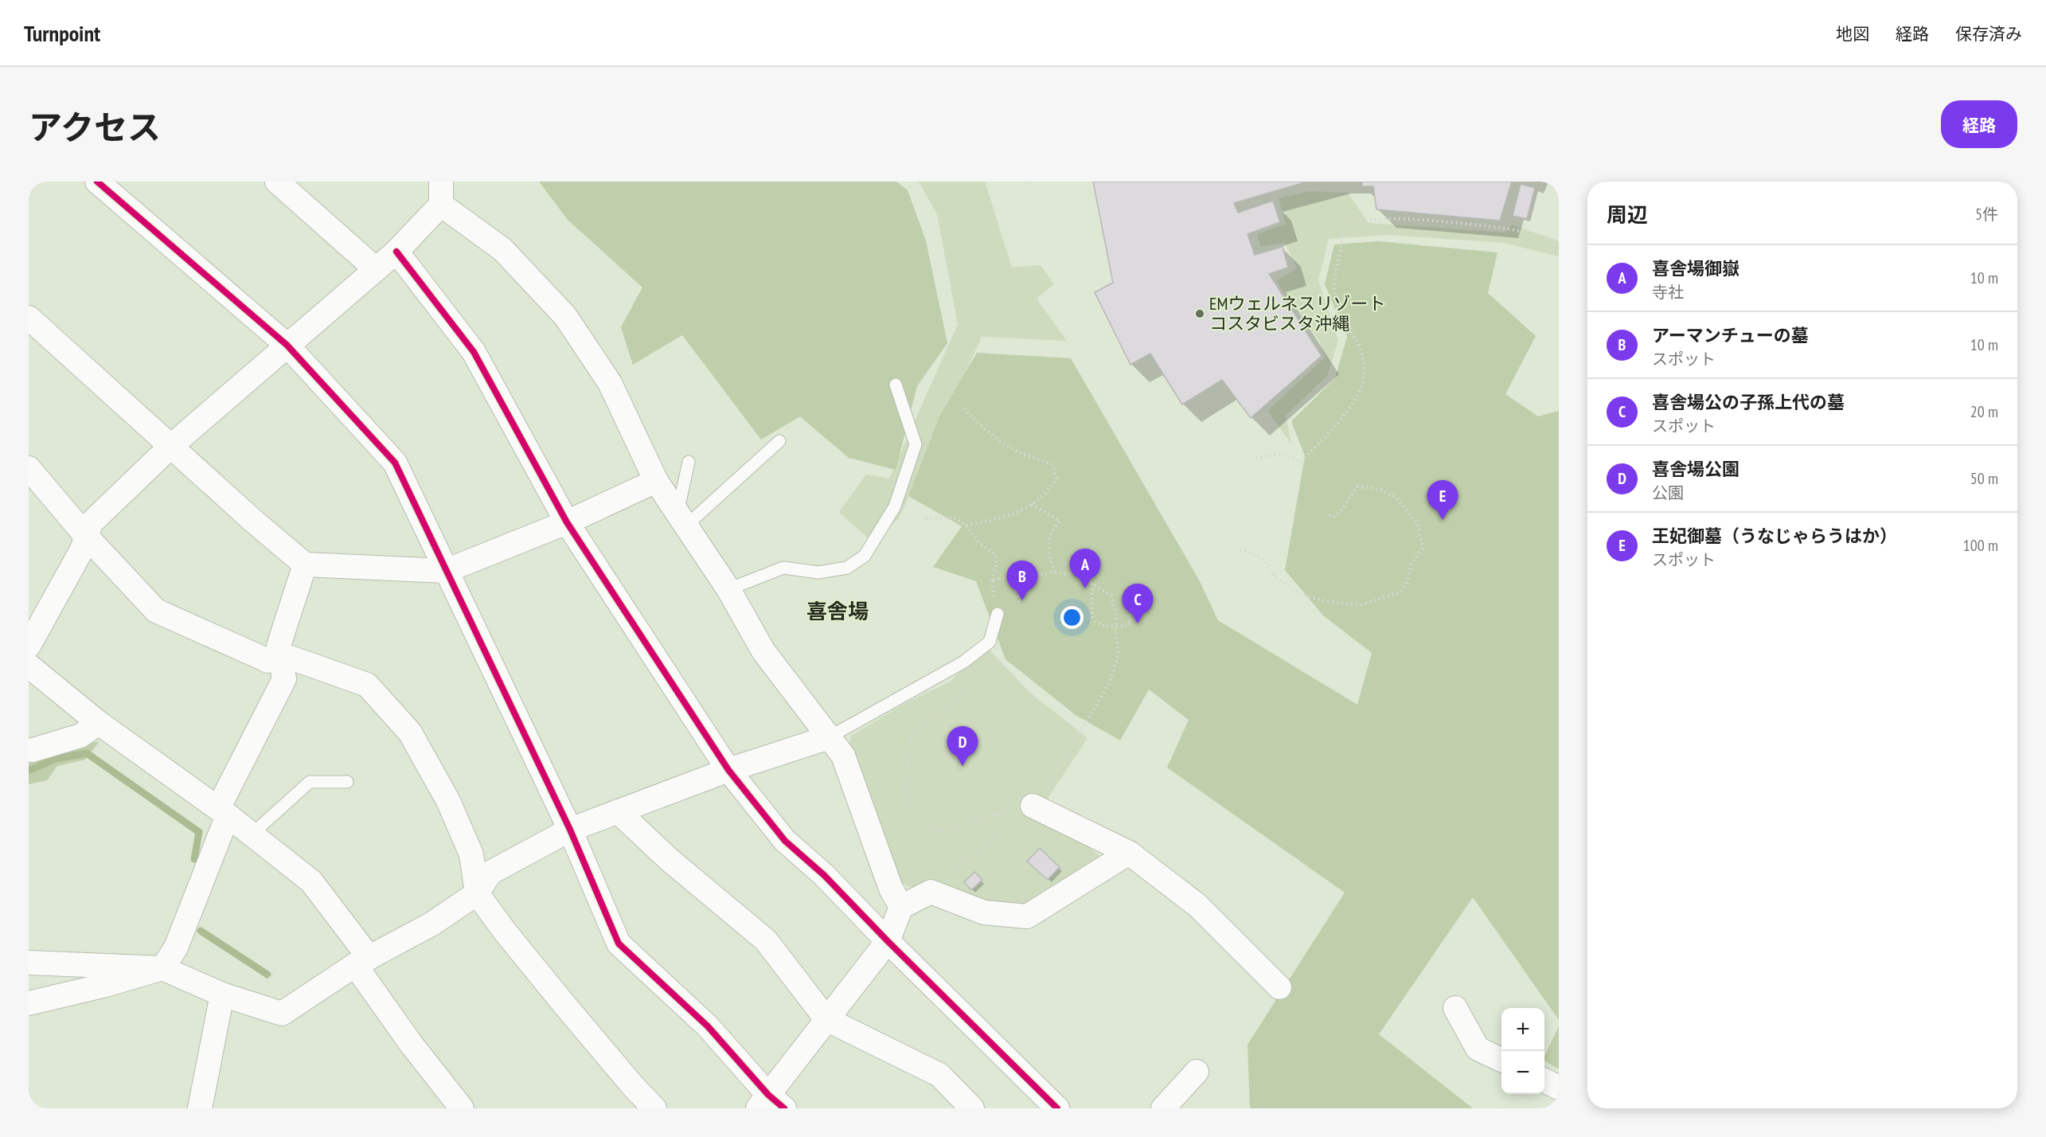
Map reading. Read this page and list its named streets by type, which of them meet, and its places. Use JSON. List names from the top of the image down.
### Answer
{
  "districts": ["喜舎場"],
  "places": ["EMウェルネスリゾート コスタビスタ沖縄"],
  "page": {
    "header": "Turnpoint",
    "nav": ["地図", "経路", "保存済み"],
    "title": "アクセス",
    "buttons": "経路",
    "heading": ["周辺", "5件"],
    "list": [
      {
        "mark": "A",
        "name": "喜舎場御嶽",
        "note": "寺社",
        "value": "10 m"
      },
      {
        "mark": "B",
        "name": "アーマンチューの墓",
        "note": "スポット",
        "value": "10 m"
      },
      {
        "mark": "C",
        "name": "喜舎場公の子孫上代の墓",
        "note": "スポット",
        "value": "20 m"
      },
      {
        "mark": "D",
        "name": "喜舎場公園",
        "note": "公園",
        "value": "50 m"
      },
      {
        "mark": "E",
        "name": "王妃御墓（うなじゃらうはか）",
        "note": "スポット",
        "value": "100 m"
      }
    ],
    "pins": [
      "E",
      "A",
      "B",
      "C",
      "D"
    ],
    "map_buttons": ["+", "−"]
  }
}
